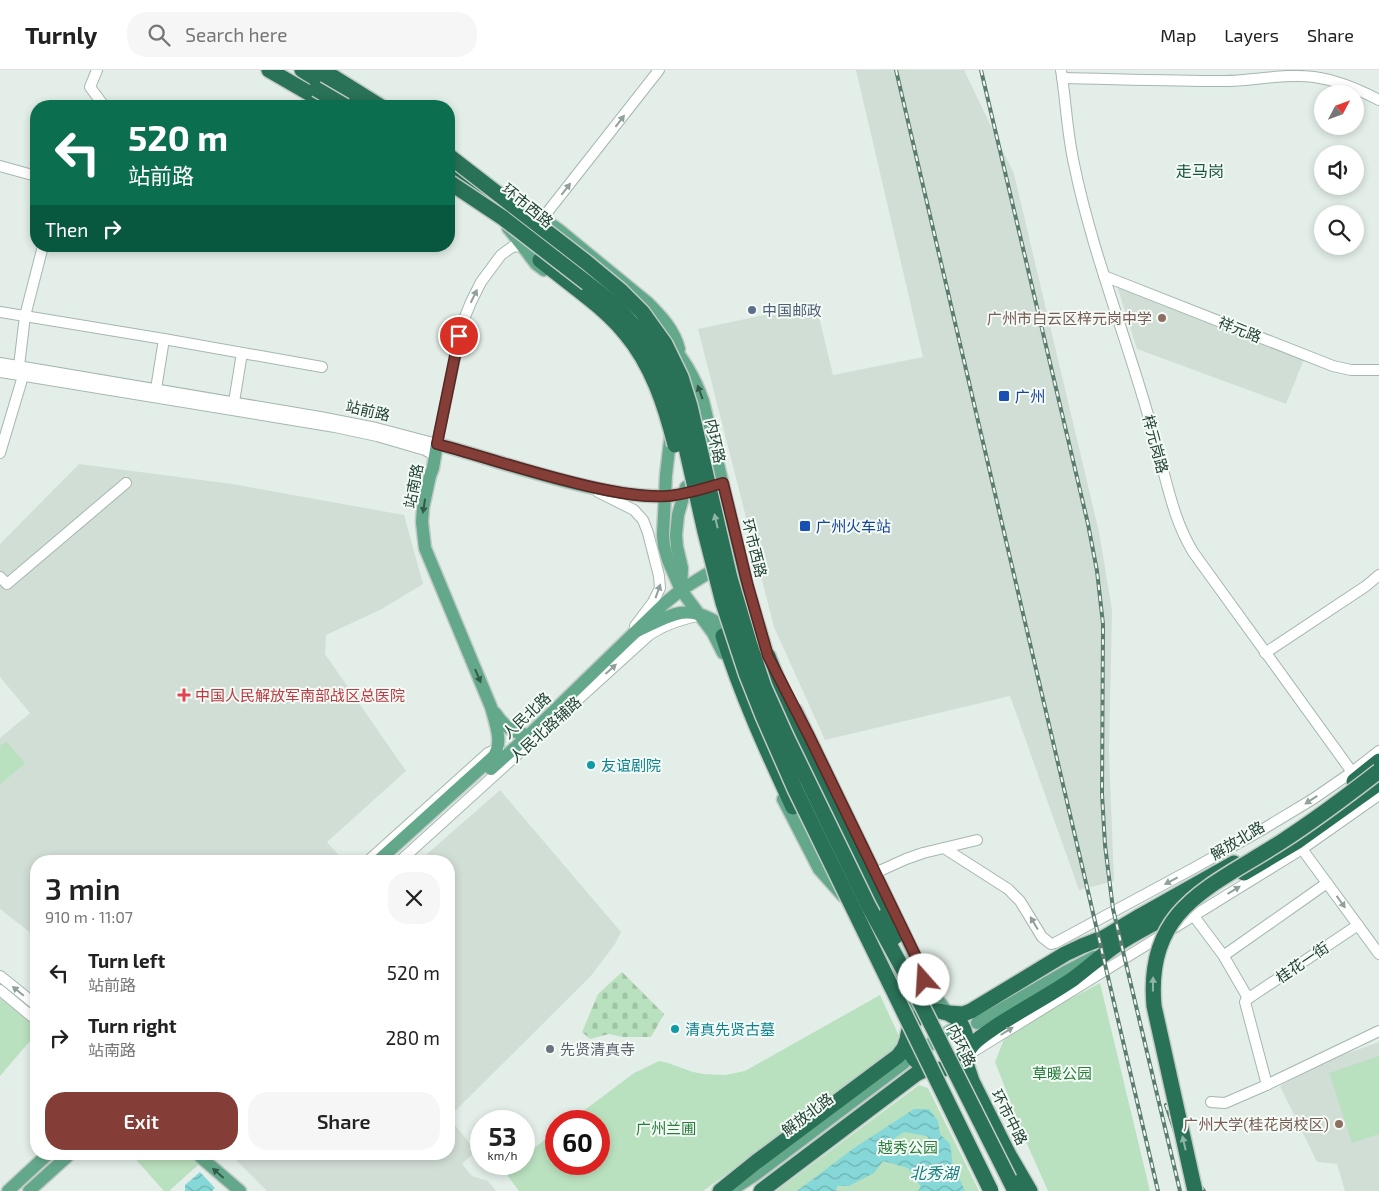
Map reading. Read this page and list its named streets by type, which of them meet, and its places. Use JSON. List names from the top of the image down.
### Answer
{
  "streets": {
    "highway": ["内环路", "解放北路", "环市中路"],
    "main road": [
      "环市西路",
      "站前路",
      "站南路",
      "人民北路"
    ],
    "street": [
      "祥元路",
      "梓元岗路",
      "人民北路辅路",
      "桂花一街"
    ]
  },
  "crossings": [
    ["环市西路", "站前路"],
    ["环市西路", "内环路"],
    ["环市西路", "人民北路"],
    ["环市西路", "人民北路辅路"],
    ["环市西路", "解放北路"],
    ["环市西路", "环市中路"],
    ["祥元路", "梓元岗路"],
    ["站前路", "站南路"],
    ["站南路", "人民北路"],
    ["人民北路", "人民北路辅路"],
    ["解放北路", "环市中路"]
  ],
  "one_way": ["人民北路辅路"],
  "districts": ["走马岗"],
  "water": ["北秀湖"],
  "parks": ["草暖公园", "广州兰圃", "越秀公园"],
  "places": {
    "other": [
      "中国邮政",
      "广州市白云区梓元岗中学",
      "友谊剧院",
      "清真先贤古墓",
      "先贤清真寺",
      "广州大学(桂花岗校区)"
    ],
    "transit": ["广州", "广州火车站"],
    "health": ["中国人民解放军南部战区总医院"]
  },
  "north": "top right",
  "page": {
    "header": "Turnly",
    "search": "Search here",
    "nav": ["Map", "Layers", "Share"],
    "turn": ["520 m", "站前路"],
    "then": "Then",
    "heading": ["3 min", "910 m · 11:07"],
    "list": [
      {
        "name": "Turn left",
        "note": "站前路",
        "value": "520 m"
      },
      {
        "name": "Turn right",
        "note": "站南路",
        "value": "280 m"
      }
    ],
    "buttons": ["Exit", "Share"],
    "speed": "53 km/h",
    "limit": "60"
  }
}
